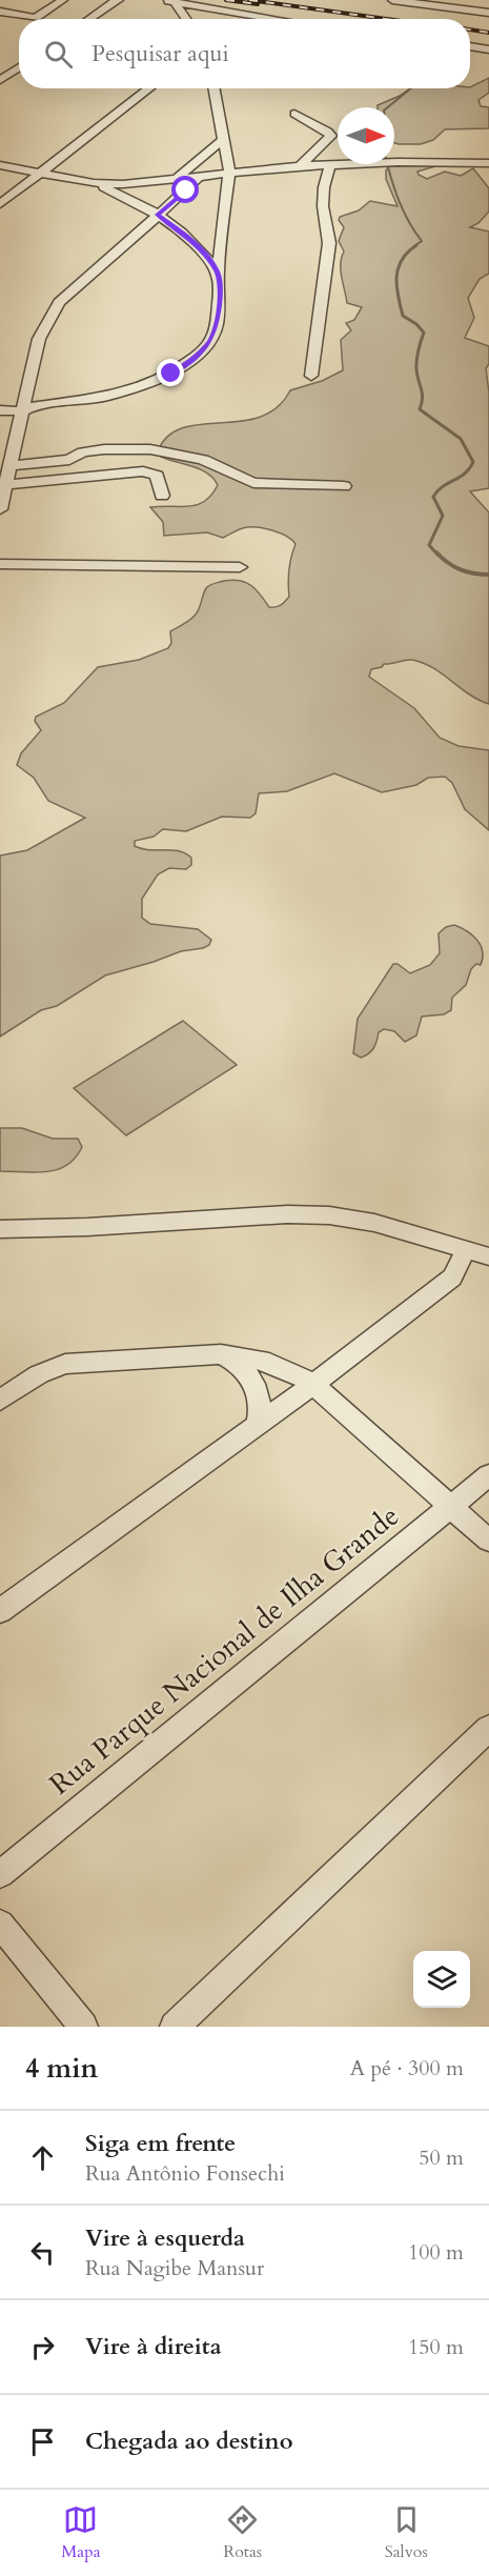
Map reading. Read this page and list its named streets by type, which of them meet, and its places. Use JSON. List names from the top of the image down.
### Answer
{
  "streets": {
    "street": ["Rua Parque Nacional de Ilha Grande"]
  },
  "north": "right",
  "page": {
    "search": "Pesquisar aqui",
    "heading": ["4 min", "A pé · 300 m"],
    "list": [
      ["Siga em frente", "Rua Antônio Fonsechi", "50 m"],
      ["Vire à esquerda", "Rua Nagibe Mansur", "100 m"],
      ["Vire à direita", "150 m"],
      "Chegada ao destino"
    ],
    "nav": ["Mapa", "Rotas", "Salvos"]
  }
}
